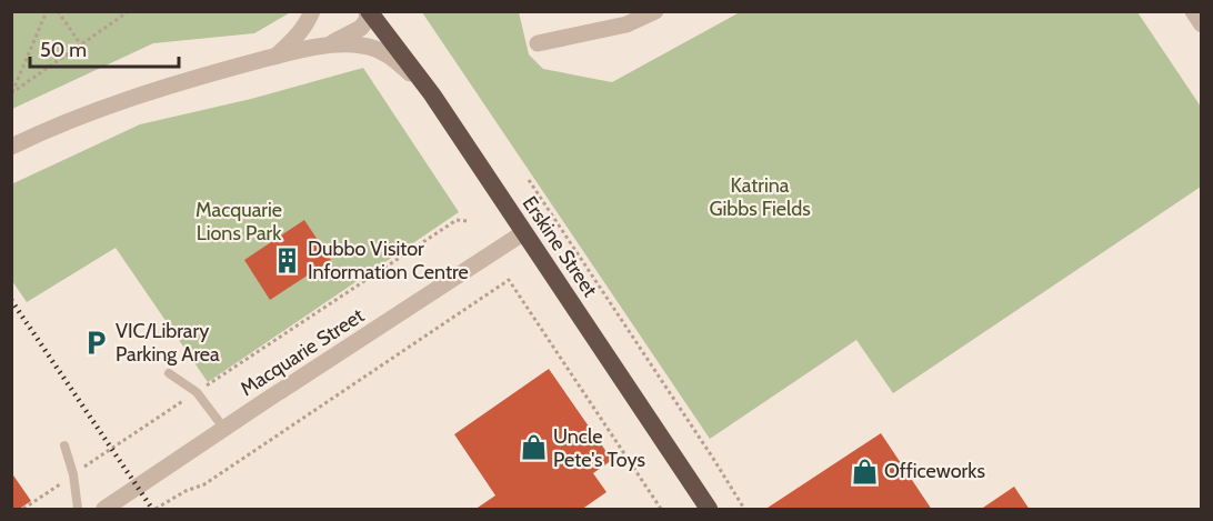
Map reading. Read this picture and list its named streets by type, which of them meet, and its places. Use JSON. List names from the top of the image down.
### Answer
{
  "streets": {
    "highway": ["Erskine Street"],
    "street": ["Macquarie Street"]
  },
  "crossings": [
    ["Erskine Street", "Macquarie Street"]
  ],
  "parks": ["Katrina Gibbs Fields", "Macquarie Lions Park"],
  "places": {
    "building": ["Dubbo Visitor Information Centre"],
    "parking": ["VIC/Library Parking Area"],
    "shop": ["Uncle Pete's Toys", "Officeworks"]
  },
  "scale_bar": "50 m"
}
